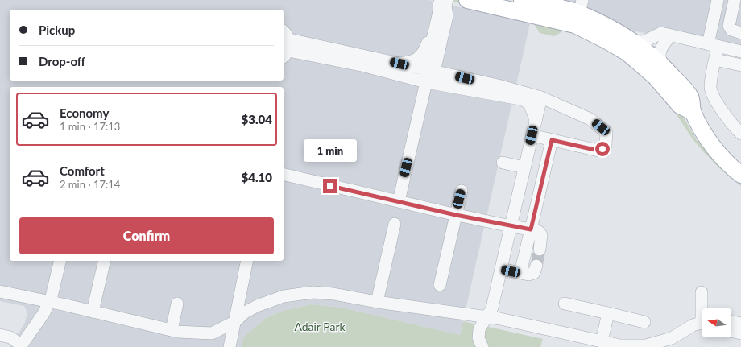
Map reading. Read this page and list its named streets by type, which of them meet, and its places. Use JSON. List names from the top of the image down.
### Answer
{
  "parks": ["Adair Park"],
  "north": "left",
  "page": {
    "banner": ["Pickup", "Drop-off"],
    "list": [
      {
        "name": "Economy",
        "note": "1 min · 17:13",
        "value": "$3.04"
      },
      {
        "name": "Comfort",
        "note": "2 min · 17:14",
        "value": "$4.10"
      }
    ],
    "bubble": "1 min",
    "buttons": "Confirm"
  }
}
